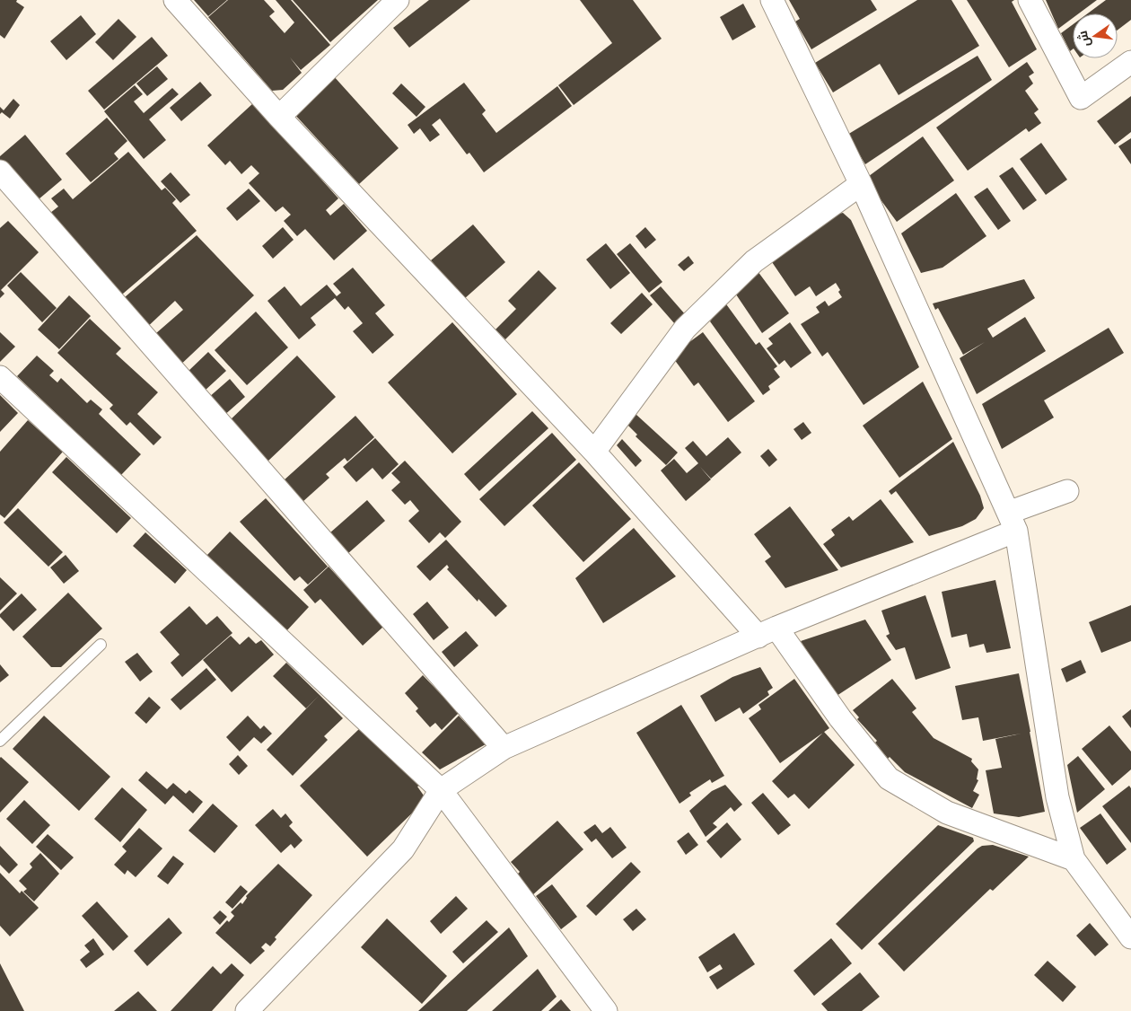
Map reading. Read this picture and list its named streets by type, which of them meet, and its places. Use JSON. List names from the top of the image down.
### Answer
{
  "north": "left"
}
